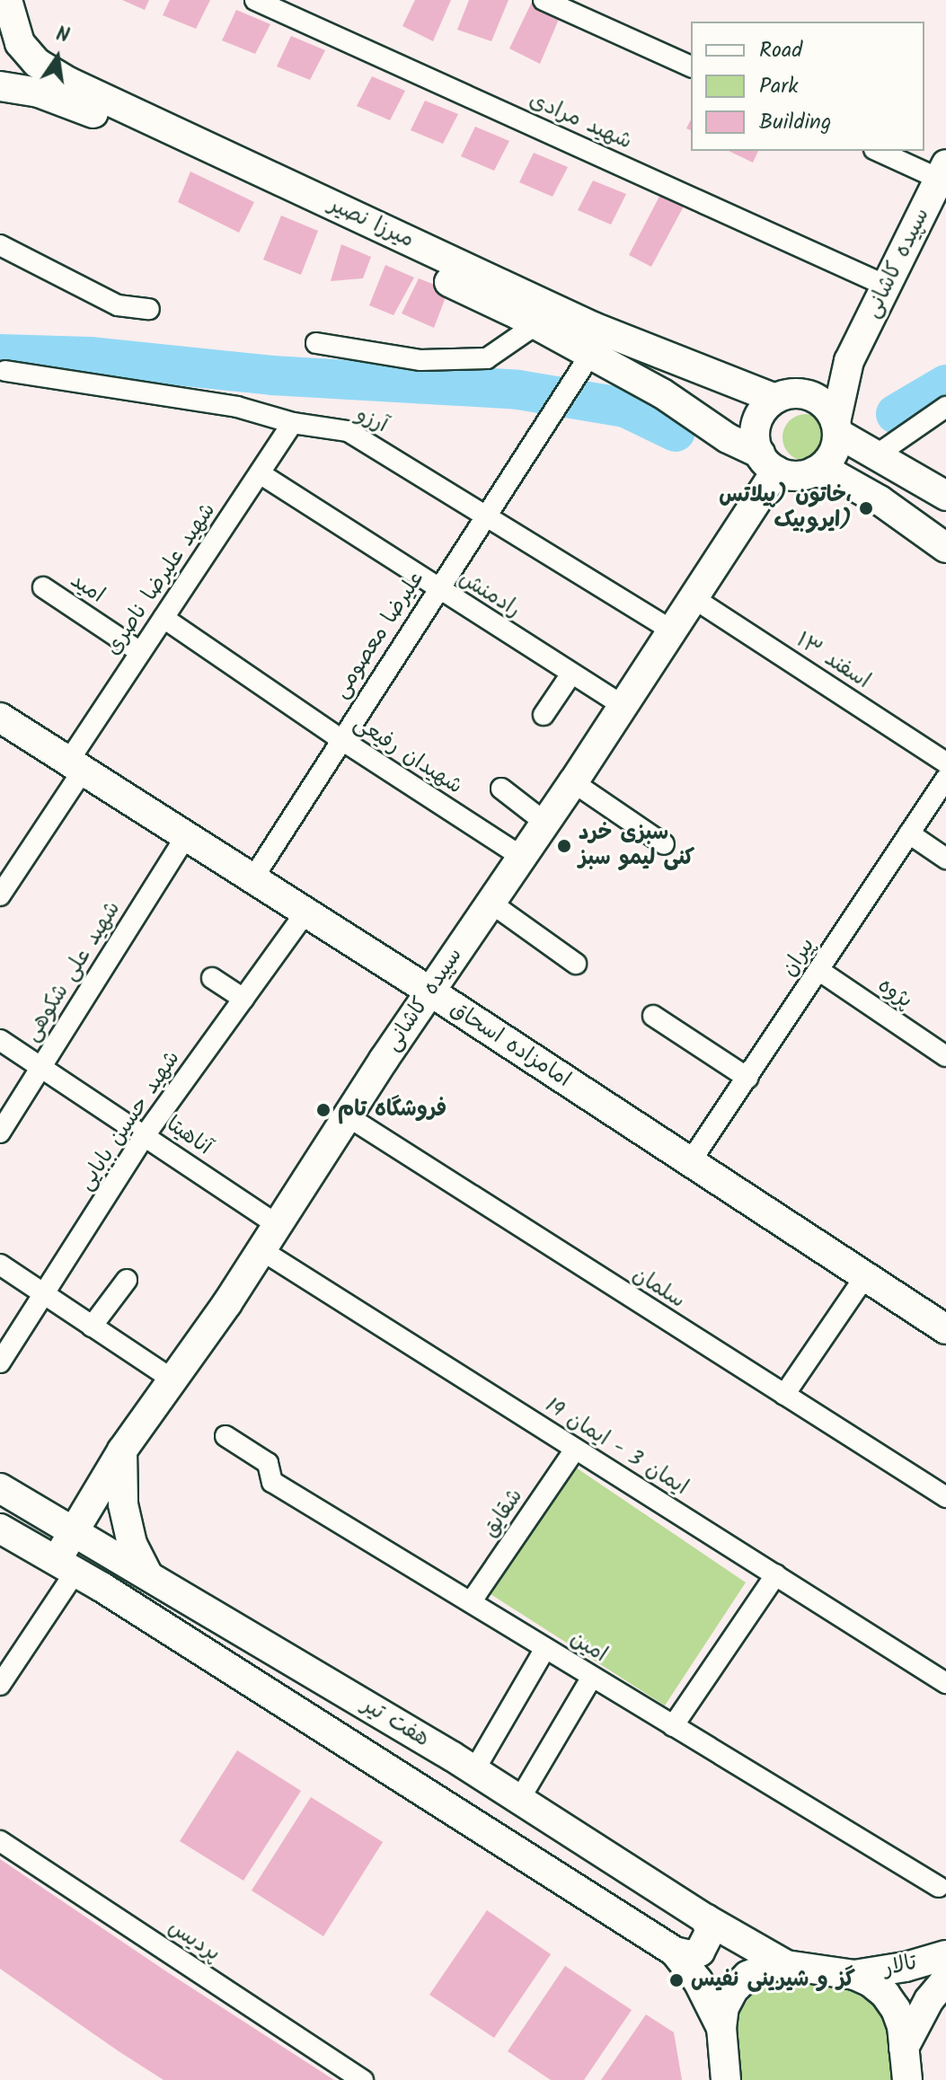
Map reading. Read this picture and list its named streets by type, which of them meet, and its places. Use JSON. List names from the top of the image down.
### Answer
{
  "streets": {
    "street": [
      "شهید مرادی",
      "میرزا نصیر",
      "سپیده کاشانی",
      "آرزو",
      "شهید علیرضا ناصری",
      "امید",
      "رادمنش",
      "علیرضا معصومی",
      "اسفند ۱۳",
      "شهیدان رفیعی",
      "پیران",
      "شهید علی شکوهی",
      "پژوه",
      "امامزاده اسحاق",
      "شهید حسین بابایی",
      "آناهیتا",
      "سلمان",
      "ایمان 3 - ایمان 19",
      "شقایق",
      "امین",
      "هفت تیر",
      "پردیس",
      "تالار"
    ]
  },
  "crossings": [
    ["شهید مرادی", "سپیده کاشانی"],
    ["میرزا نصیر", "سپیده کاشانی"],
    ["میرزا نصیر", "علیرضا معصومی"],
    ["سپیده کاشانی", "آرزو"],
    ["سپیده کاشانی", "رادمنش"],
    ["سپیده کاشانی", "اسفند ۱۳"],
    ["سپیده کاشانی", "شهیدان رفیعی"],
    ["سپیده کاشانی", "امامزاده اسحاق"],
    ["سپیده کاشانی", "آناهیتا"],
    ["سپیده کاشانی", "سلمان"],
    ["سپیده کاشانی", "ایمان 3 - ایمان 19"],
    ["سپیده کاشانی", "هفت تیر"],
    ["آرزو", "شهید علیرضا ناصری"],
    ["آرزو", "علیرضا معصومی"],
    ["شهید علیرضا ناصری", "امید"],
    ["شهید علیرضا ناصری", "رادمنش"],
    ["شهید علیرضا ناصری", "شهیدان رفیعی"],
    ["شهید علیرضا ناصری", "امامزاده اسحاق"],
    ["رادمنش", "علیرضا معصومی"],
    ["علیرضا معصومی", "شهیدان رفیعی"],
    ["علیرضا معصومی", "امامزاده اسحاق"],
    ["پیران", "پژوه"],
    ["پیران", "امامزاده اسحاق"],
    ["شهید علی شکوهی", "امامزاده اسحاق"],
    ["شهید علی شکوهی", "آناهیتا"],
    ["امامزاده اسحاق", "شهید حسین بابایی"],
    ["شهید حسین بابایی", "آناهیتا"],
    ["ایمان 3 - ایمان 19", "شقایق"],
    ["شقایق", "امین"]
  ],
  "places": [
    "خاتون (پیلاتس، ایروبیک)",
    "سبزی خرد کنی لیمو سبز",
    "فروشگاه تام",
    "گز و شیرینی نفیس"
  ],
  "legend": ["Road", "Park", "Building"],
  "north": "top"
}
